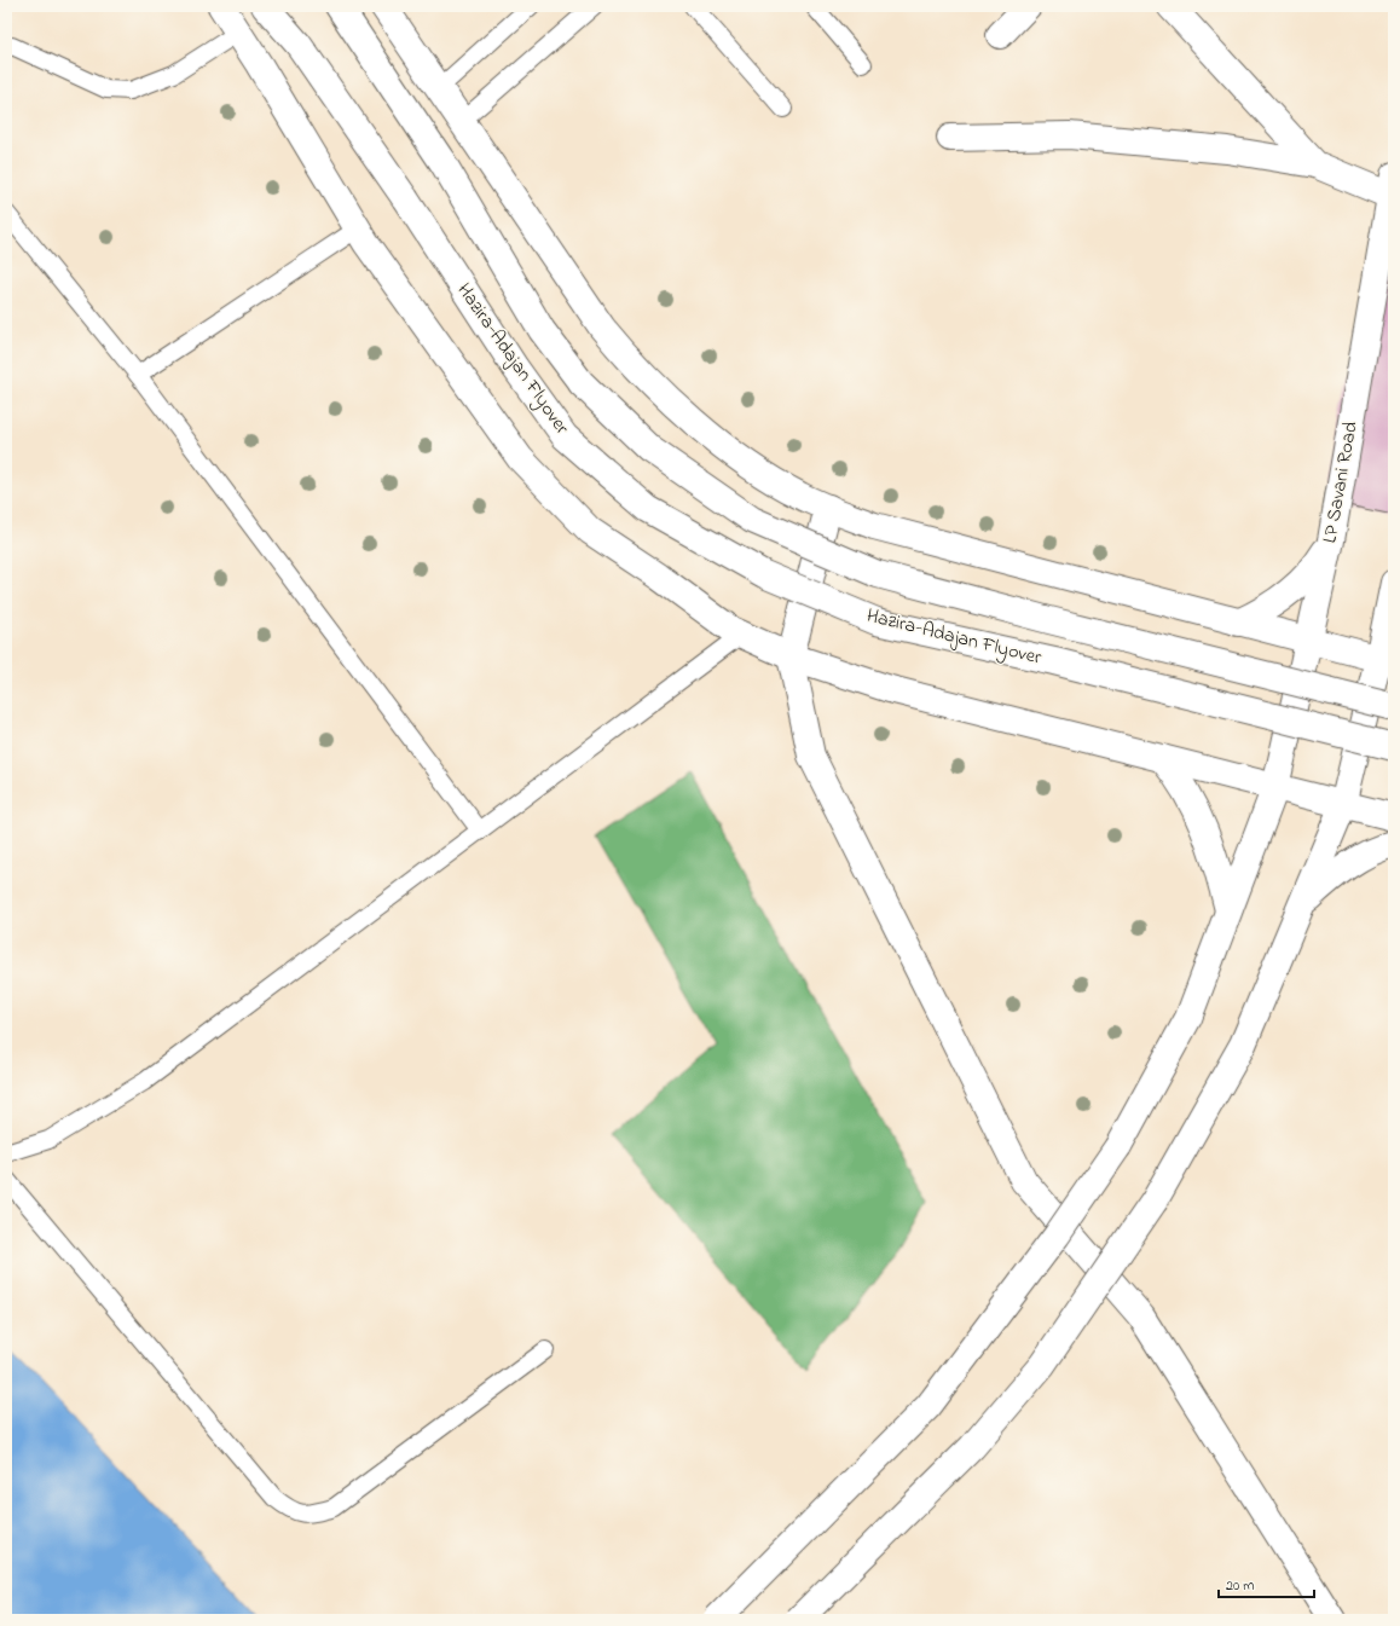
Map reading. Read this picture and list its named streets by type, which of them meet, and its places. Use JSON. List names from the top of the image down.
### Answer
{
  "streets": {
    "main road": ["Hazira-Adajan Flyover", "LP Savani Road"]
  },
  "scale_bar": "20 m"
}
